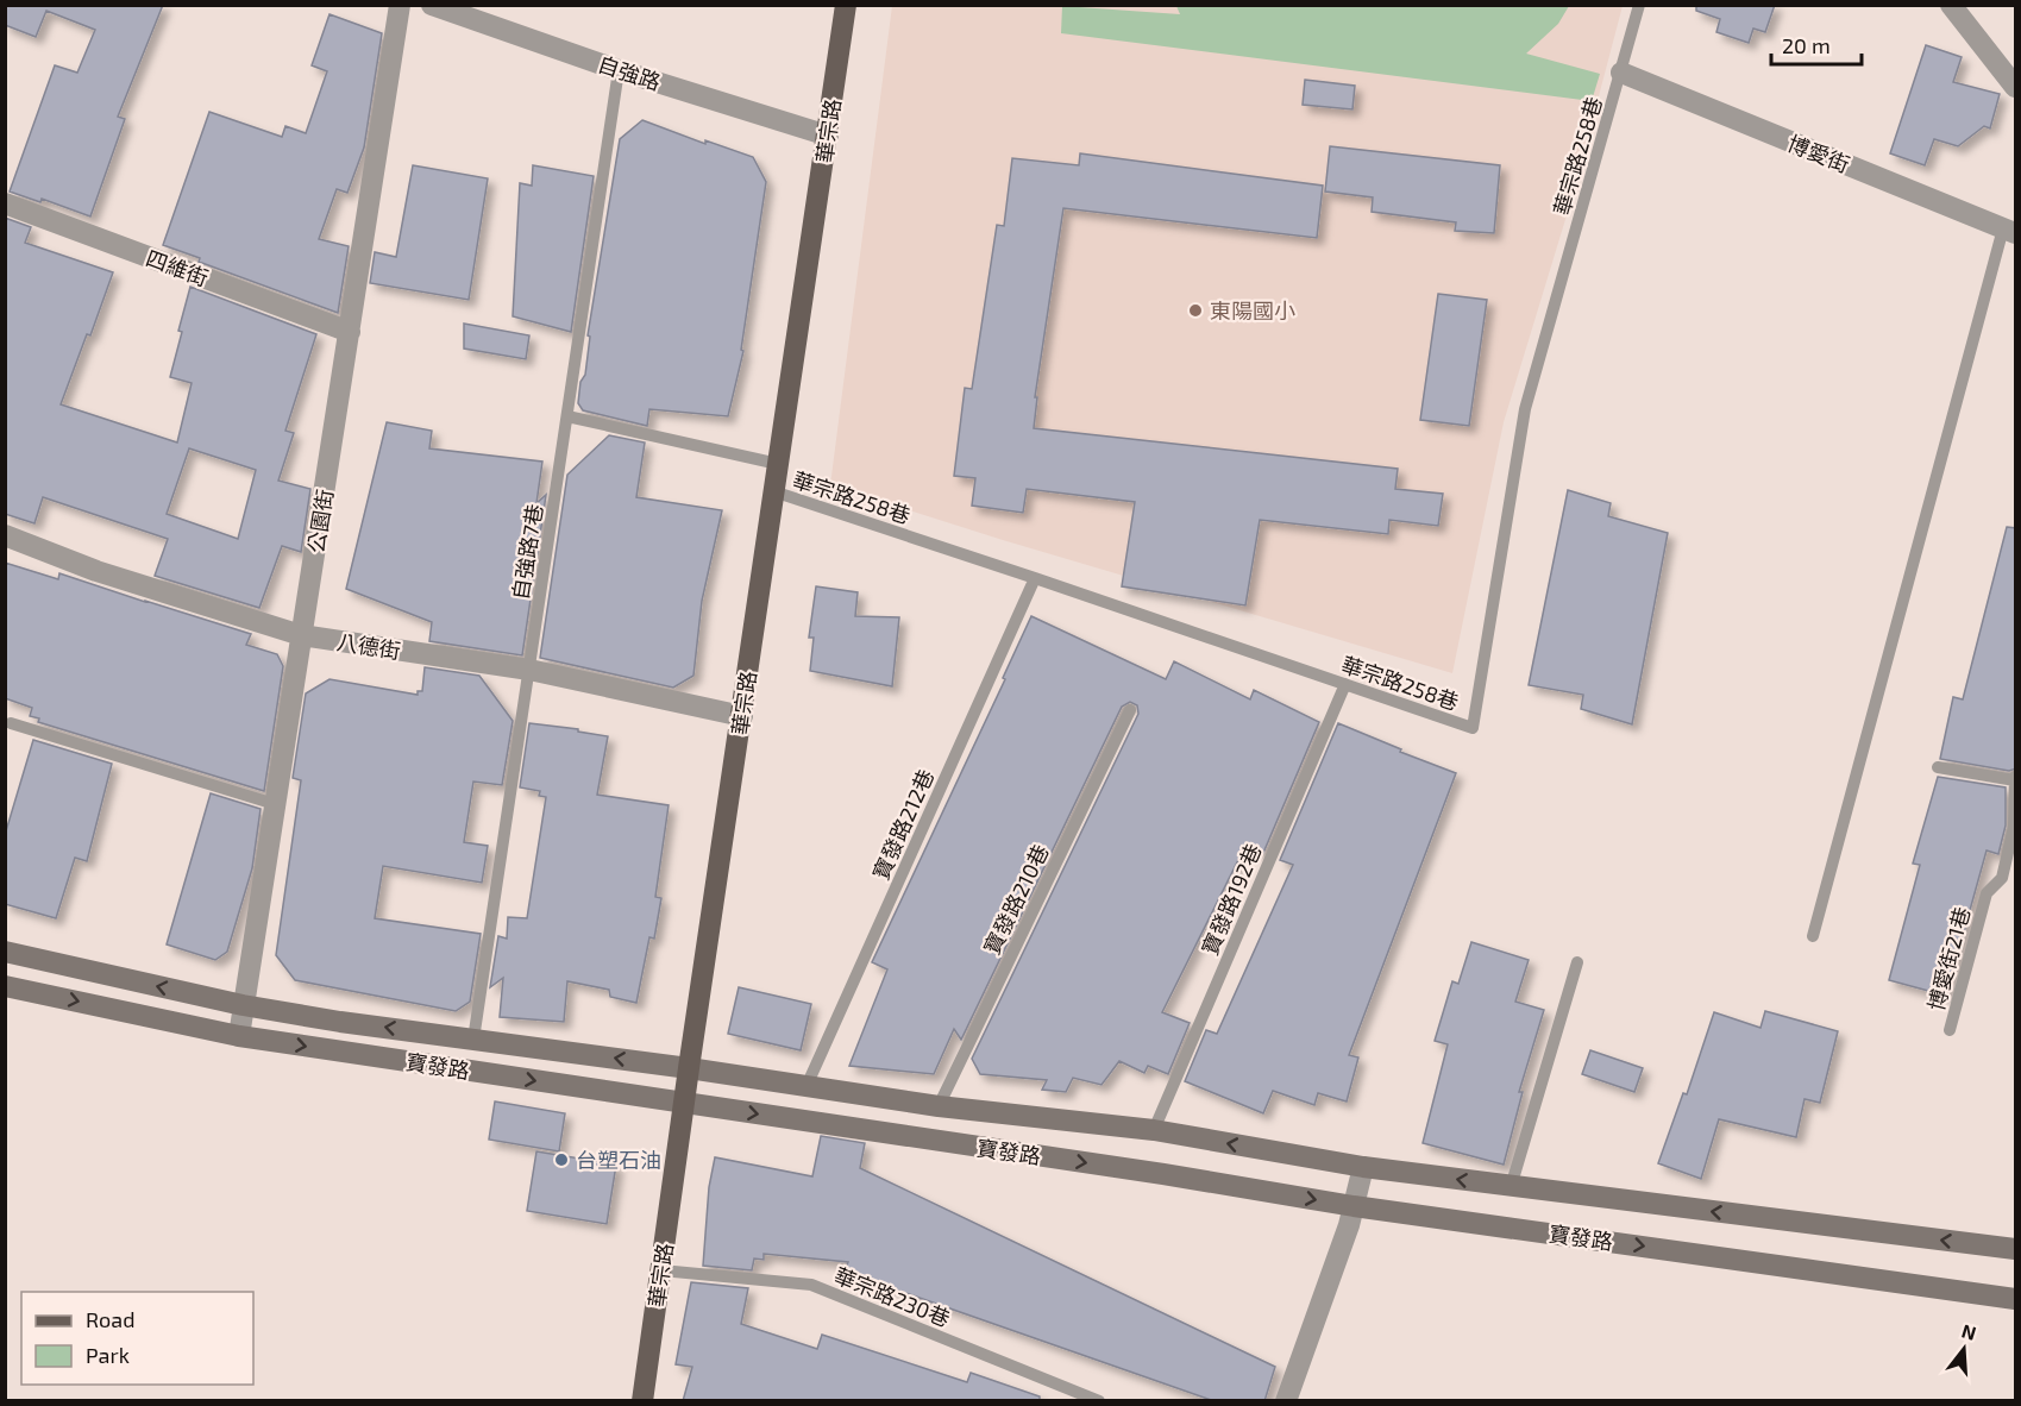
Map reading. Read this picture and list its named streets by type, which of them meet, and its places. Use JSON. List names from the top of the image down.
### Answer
{
  "streets": {
    "main road": ["華宗路", "寶發路"],
    "street": [
      "自強路",
      "博愛街",
      "四維街",
      "公園街",
      "八德街"
    ],
    "lane": [
      "華宗路258巷",
      "自強路7巷",
      "寶發路212巷",
      "寶發路210巷",
      "寶發路192巷",
      "博愛街21巷",
      "華宗路230巷"
    ]
  },
  "crossings": [
    ["自強路", "華宗路"],
    ["自強路", "自強路7巷"],
    ["華宗路", "華宗路258巷"],
    ["華宗路", "八德街"],
    ["華宗路", "寶發路"],
    ["華宗路", "華宗路230巷"],
    ["博愛街", "華宗路258巷"],
    ["華宗路258巷", "寶發路212巷"],
    ["華宗路258巷", "寶發路192巷"],
    ["四維街", "公園街"],
    ["公園街", "八德街"],
    ["公園街", "寶發路"],
    ["自強路7巷", "八德街"],
    ["自強路7巷", "寶發路"],
    ["寶發路212巷", "寶發路"],
    ["寶發路210巷", "寶發路"],
    ["寶發路192巷", "寶發路"]
  ],
  "places": ["東陽國小", "台塑石油"],
  "legend": ["Road", "Park"],
  "scale_bar": "20 m",
  "north": "top"
}
